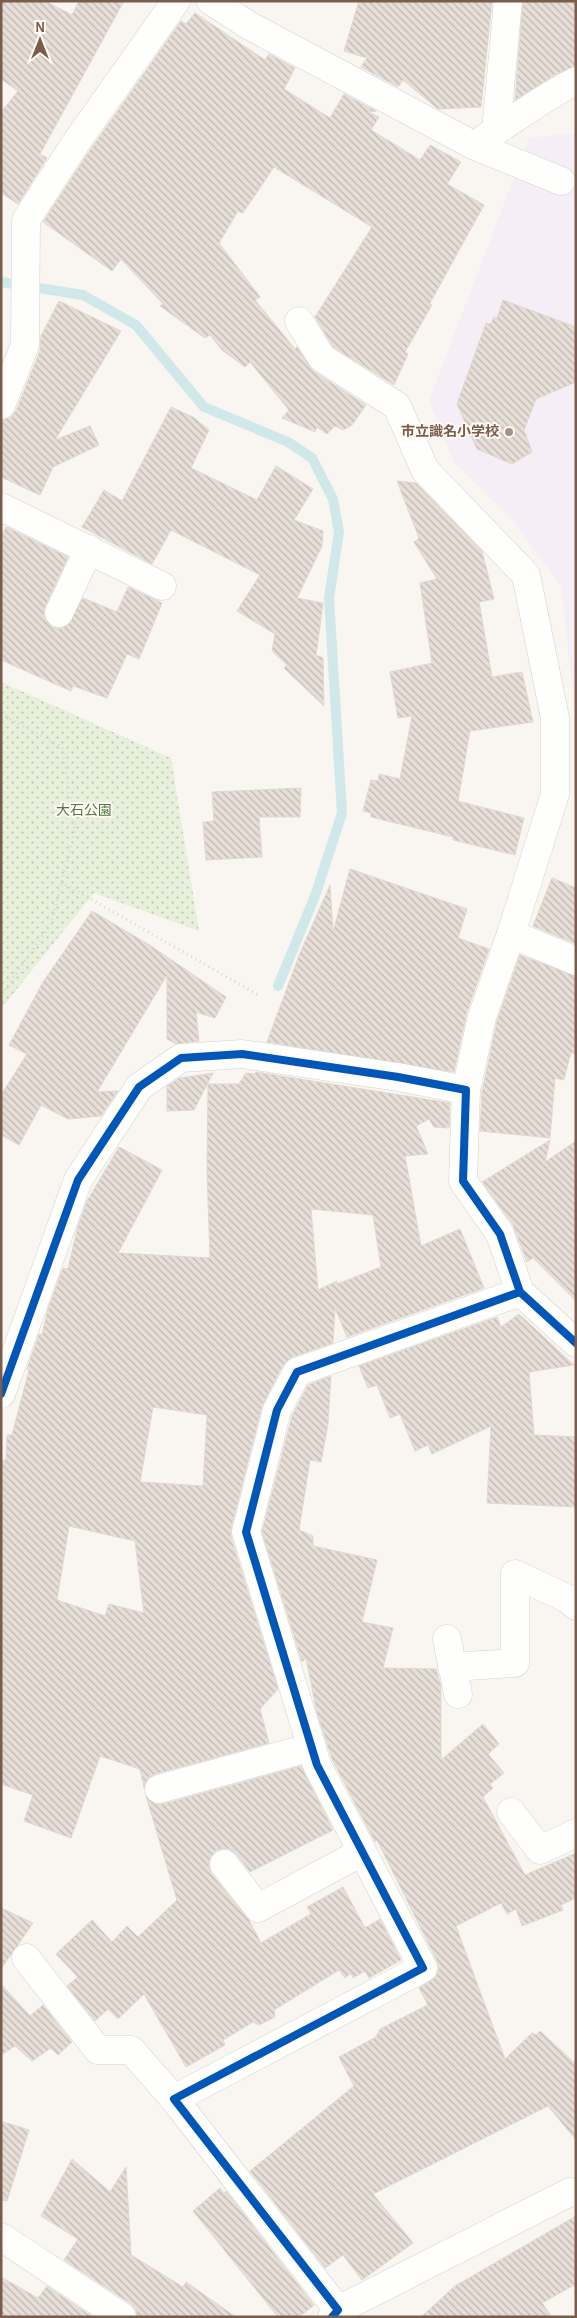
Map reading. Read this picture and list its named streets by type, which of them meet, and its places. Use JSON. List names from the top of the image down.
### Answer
{
  "parks": ["大石公園"],
  "places": ["市立識名小学校"],
  "north": "top"
}
